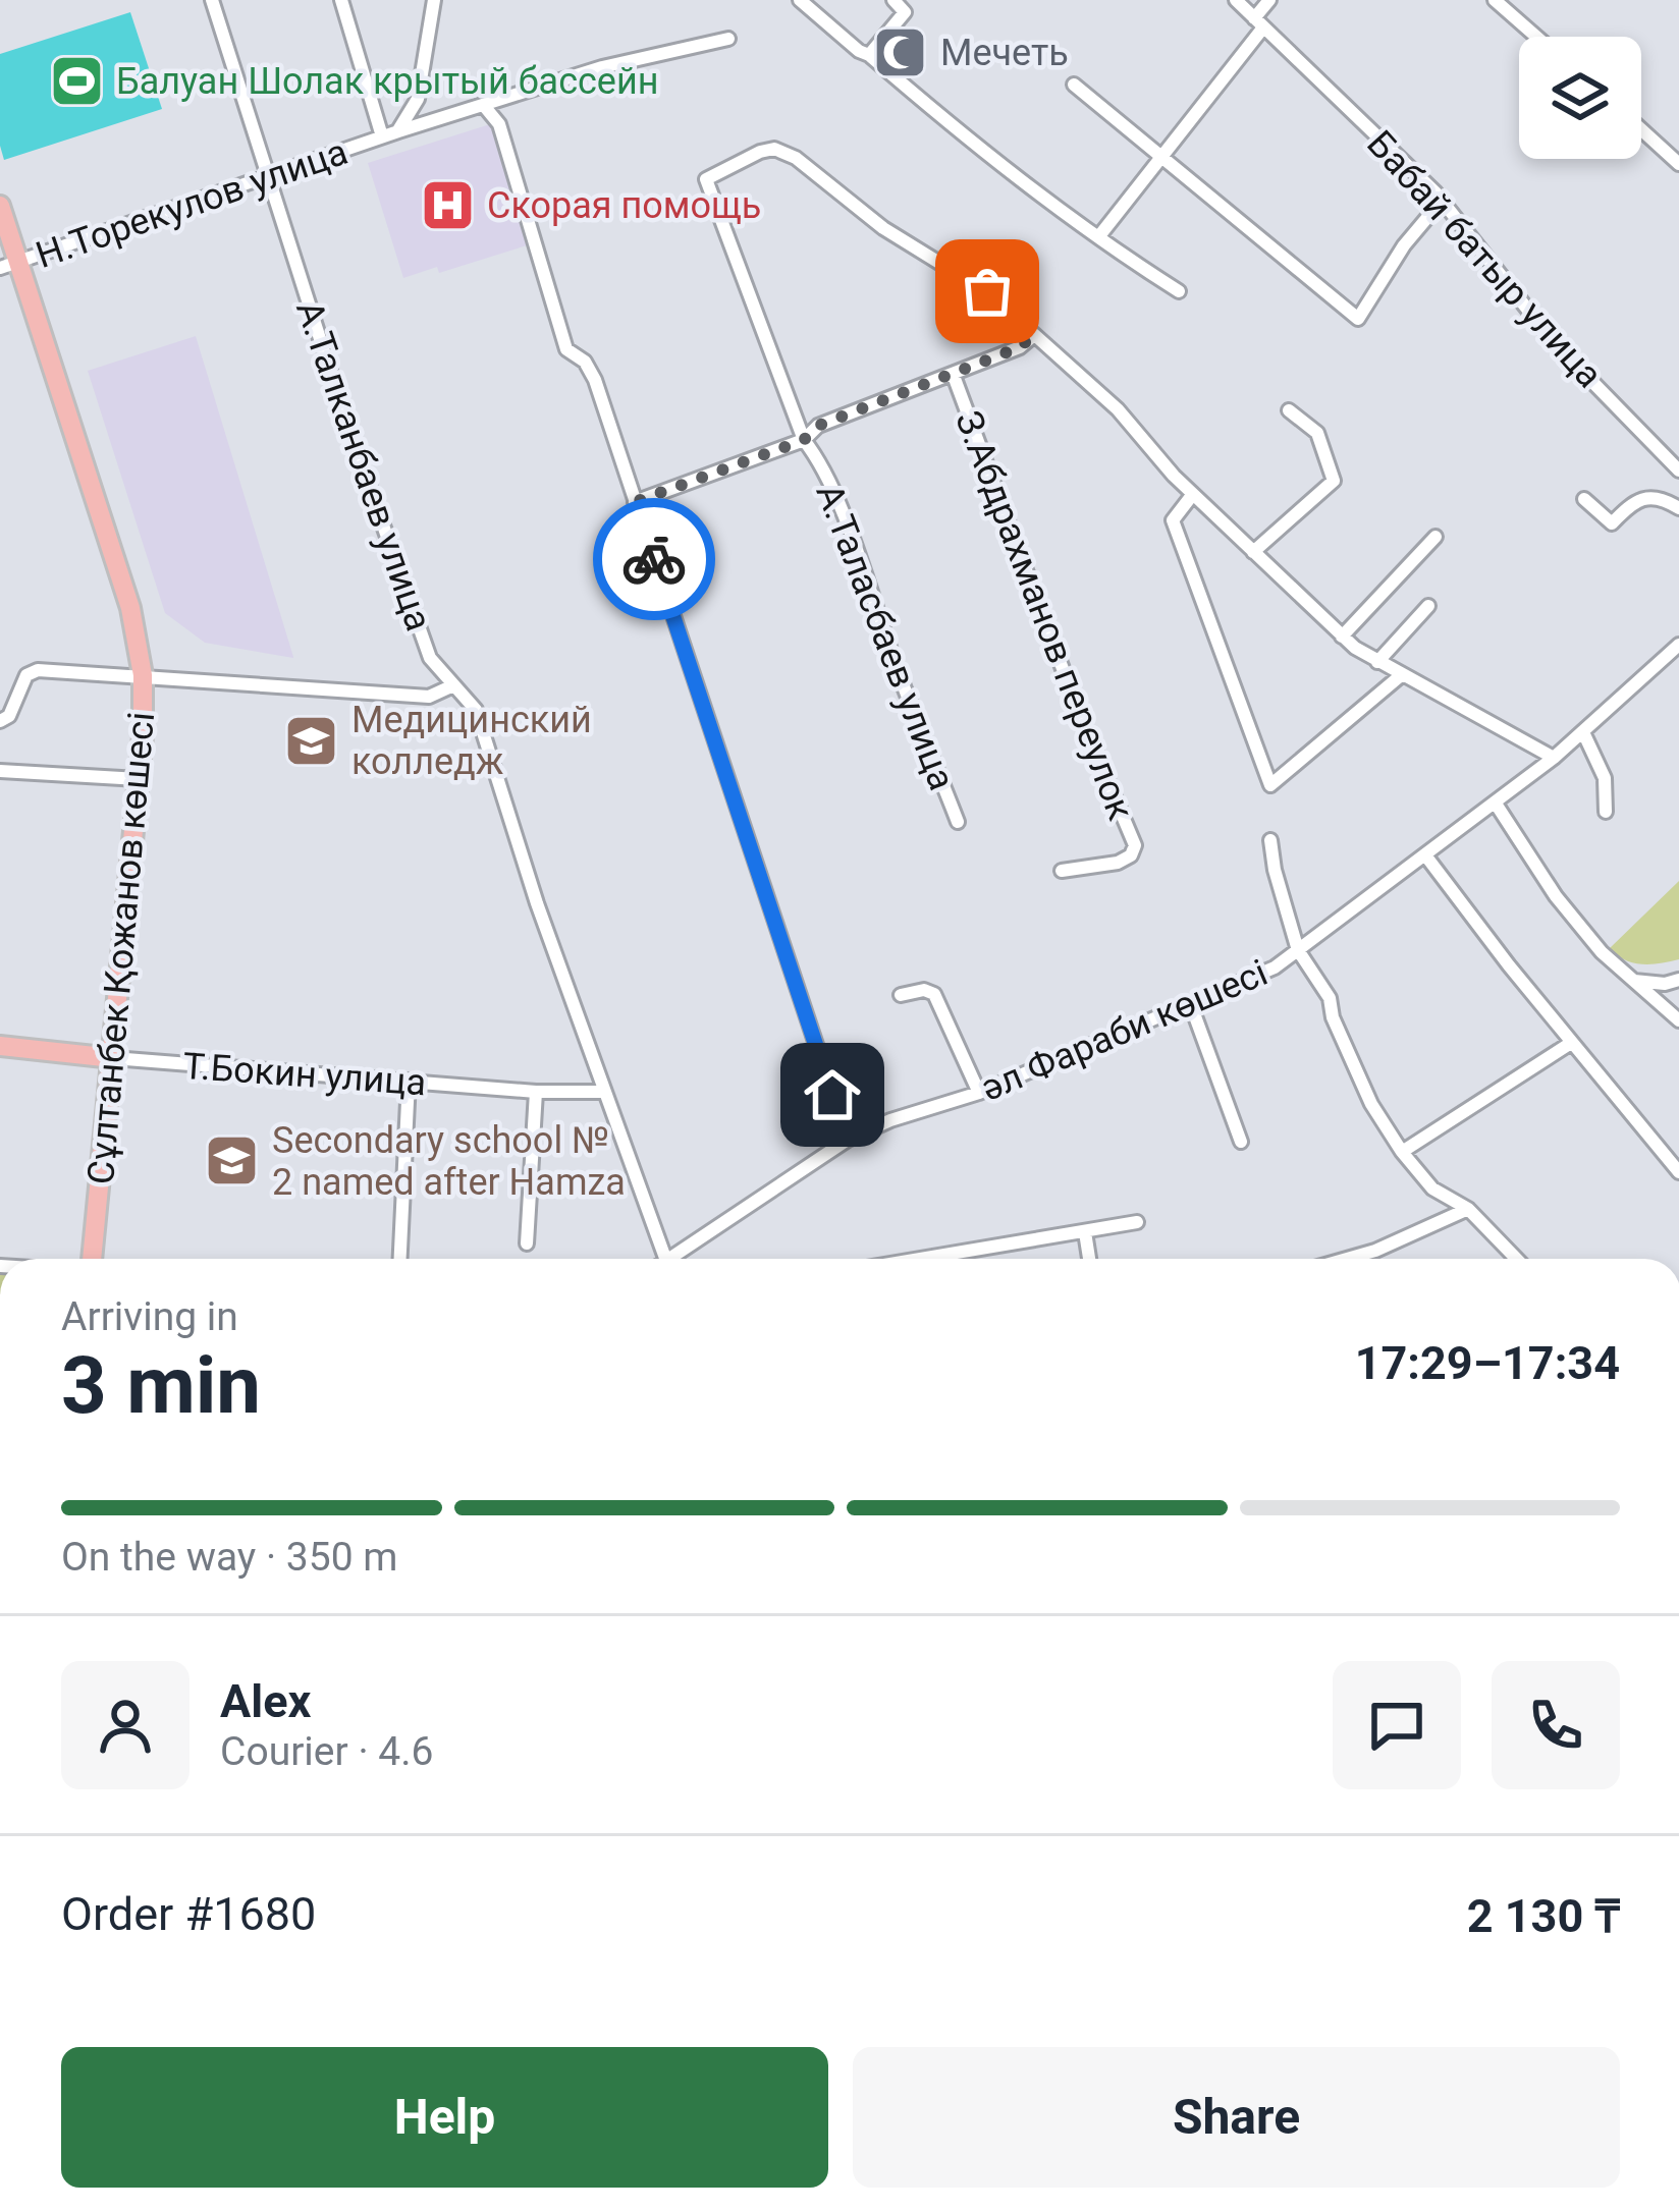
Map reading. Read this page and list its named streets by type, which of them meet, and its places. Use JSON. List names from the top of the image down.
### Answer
{
  "streets": {
    "main road": ["Сұлтанбек Қожанов көшесі", "Т.Бокин улица"],
    "street": [
      "Н.Торекулов улица",
      "Бабай батыр улица",
      "А.Талканбаев улица",
      "З.Абдрахманов переулок",
      "А.Таласбаев улица",
      "әл Фараби көшесі"
    ]
  },
  "crossings": [
    ["Н.Торекулов улица", "А.Талканбаев улица"],
    ["Н.Торекулов улица", "Сұлтанбек Қожанов көшесі"],
    ["А.Талканбаев улица", "Т.Бокин улица"],
    ["Сұлтанбек Қожанов көшесі", "Т.Бокин улица"]
  ],
  "places": {
    "mosque": ["Мечеть"],
    "sports": ["Балуан Шолак крытый бассейн"],
    "hospital": ["Скорая помощь"],
    "school or university": ["Медицинский колледж", "Secondary school № 2 named after Hamza"]
  },
  "page": {
    "heading": ["3 min", "Arriving in", "17:29–17:34"],
    "panel": [
      "Alex",
      "Courier · 4.6",
      "Order #1680",
      "2 130 ₸"
    ],
    "bar": "On the way · 350 m",
    "buttons": ["Help", "Share"]
  }
}
